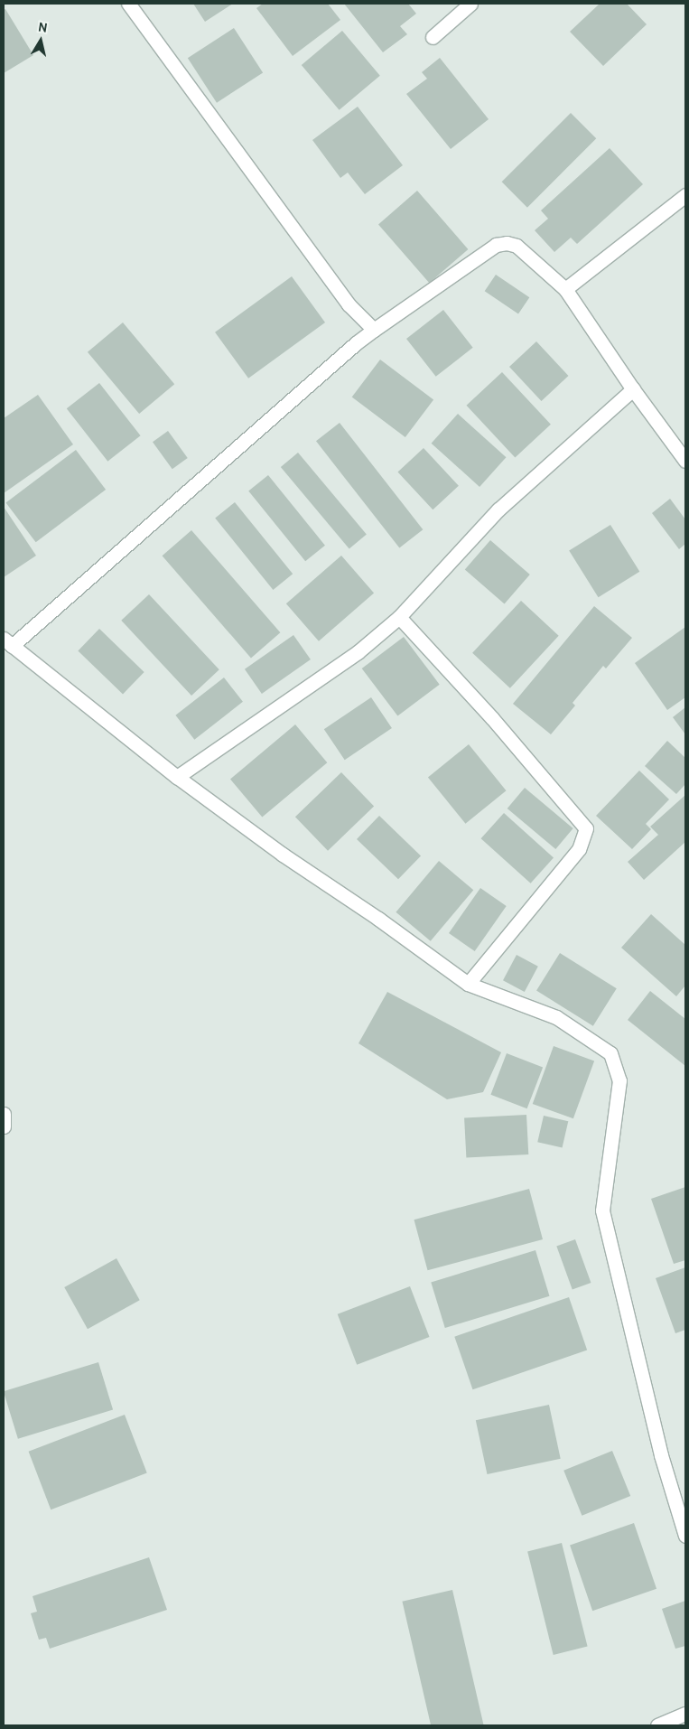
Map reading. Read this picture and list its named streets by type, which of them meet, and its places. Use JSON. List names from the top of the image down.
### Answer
{
  "north": "top"
}
